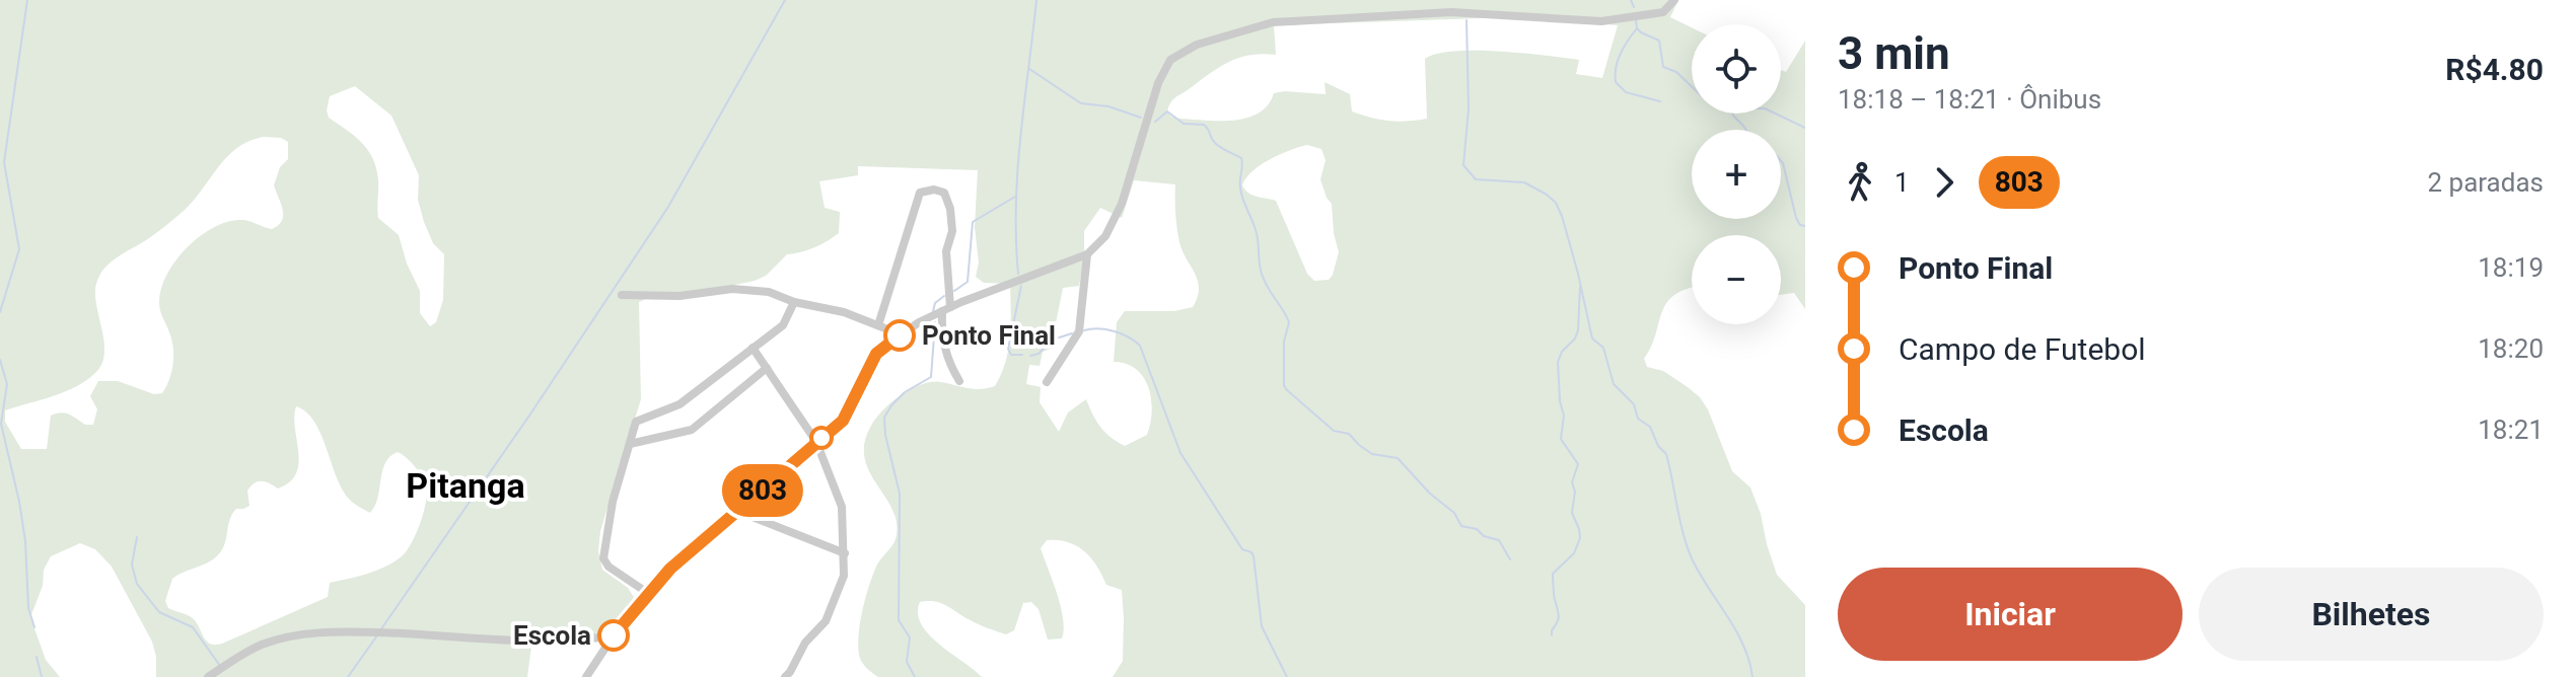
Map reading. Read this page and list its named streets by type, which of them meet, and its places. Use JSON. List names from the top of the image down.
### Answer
{
  "districts": ["Pitanga"],
  "places": ["Ponto Final", "Escola"],
  "lines": ["bus line 803"],
  "page": {
    "on_map": "803",
    "heading": ["3 min", "18:18 – 18:21 · Ônibus", "R$4.80"],
    "map_buttons": ["+", "−"],
    "legs": ["1", "803", "2 paradas"],
    "list": [
      {
        "name": "Ponto Final",
        "value": "18:19"
      },
      {
        "name": "Campo de Futebol",
        "value": "18:20"
      },
      {
        "name": "Escola",
        "value": "18:21"
      }
    ],
    "buttons": ["Iniciar", "Bilhetes"]
  }
}
